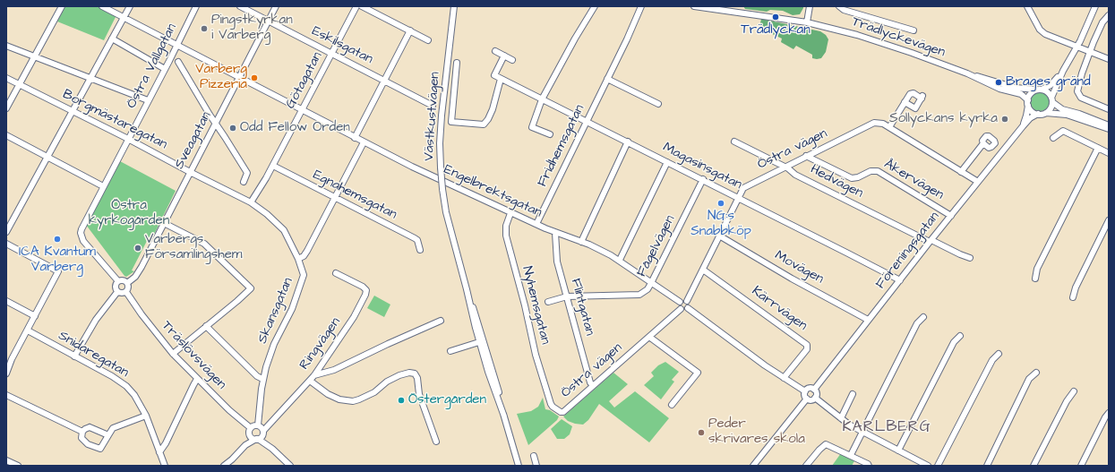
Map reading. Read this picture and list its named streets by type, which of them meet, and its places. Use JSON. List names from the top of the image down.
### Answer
{
  "streets": {
    "street": [
      "Trädlyckevägen",
      "Eskilsgatan",
      "Östra Vallgatan",
      "Götagatan",
      "Västkustvägen",
      "Borgmästaregatan",
      "Sveagatan",
      "Fridhemsgatan",
      "Östra vägen",
      "Magasinsgatan",
      "Åkervägen",
      "Hedvägen",
      "Engelbrektsgatan",
      "Egnahemsgatan",
      "Fågelvägen",
      "Föreningsgatan",
      "Movägen",
      "Nyhemsgatan",
      "Flintgatan",
      "Kärrvägen",
      "Skansgatan",
      "Ringvägen",
      "Snidaregatan",
      "Träslövsvägen"
    ]
  },
  "crossings": [
    ["Trädlyckevägen", "Föreningsgatan"],
    ["Eskilsgatan", "Götagatan"],
    ["Eskilsgatan", "Sveagatan"],
    ["Östra Vallgatan", "Borgmästaregatan"],
    ["Östra Vallgatan", "Sveagatan"],
    ["Östra Vallgatan", "Engelbrektsgatan"],
    ["Östra Vallgatan", "Träslövsvägen"],
    ["Götagatan", "Borgmästaregatan"],
    ["Götagatan", "Engelbrektsgatan"],
    ["Götagatan", "Egnahemsgatan"],
    ["Götagatan", "Skansgatan"],
    ["Borgmästaregatan", "Sveagatan"],
    ["Borgmästaregatan", "Skansgatan"],
    ["Sveagatan", "Engelbrektsgatan"],
    ["Sveagatan", "Träslövsvägen"],
    ["Fridhemsgatan", "Magasinsgatan"],
    ["Fridhemsgatan", "Engelbrektsgatan"],
    ["Östra vägen", "Magasinsgatan"],
    ["Östra vägen", "Åkervägen"],
    ["Östra vägen", "Hedvägen"],
    ["Östra vägen", "Engelbrektsgatan"],
    ["Östra vägen", "Föreningsgatan"],
    ["Östra vägen", "Movägen"],
    ["Östra vägen", "Nyhemsgatan"],
    ["Östra vägen", "Flintgatan"],
    ["Östra vägen", "Kärrvägen"],
    ["Magasinsgatan", "Fågelvägen"],
    ["Magasinsgatan", "Föreningsgatan"],
    ["Åkervägen", "Föreningsgatan"],
    ["Hedvägen", "Föreningsgatan"],
    ["Engelbrektsgatan", "Fågelvägen"],
    ["Engelbrektsgatan", "Nyhemsgatan"],
    ["Engelbrektsgatan", "Flintgatan"],
    ["Fågelvägen", "Flintgatan"],
    ["Föreningsgatan", "Movägen"],
    ["Skansgatan", "Ringvägen"],
    ["Skansgatan", "Träslövsvägen"],
    ["Ringvägen", "Träslövsvägen"]
  ],
  "districts": ["KARLBERG"],
  "parks": ["Östra kyrkogården"],
  "places": [
    "Trädlyckan",
    "Pingstkyrkan i Varberg",
    "Varberg Pizzeria",
    "Brages gränd",
    "Sollyckans kyrka",
    "Odd Fellow Orden",
    "NG:s Snabbköp",
    "ICA Kvantum Varberg",
    "Varbergs Församlingshem",
    "Östergården",
    "Peder skrivares skola"
  ]
}
